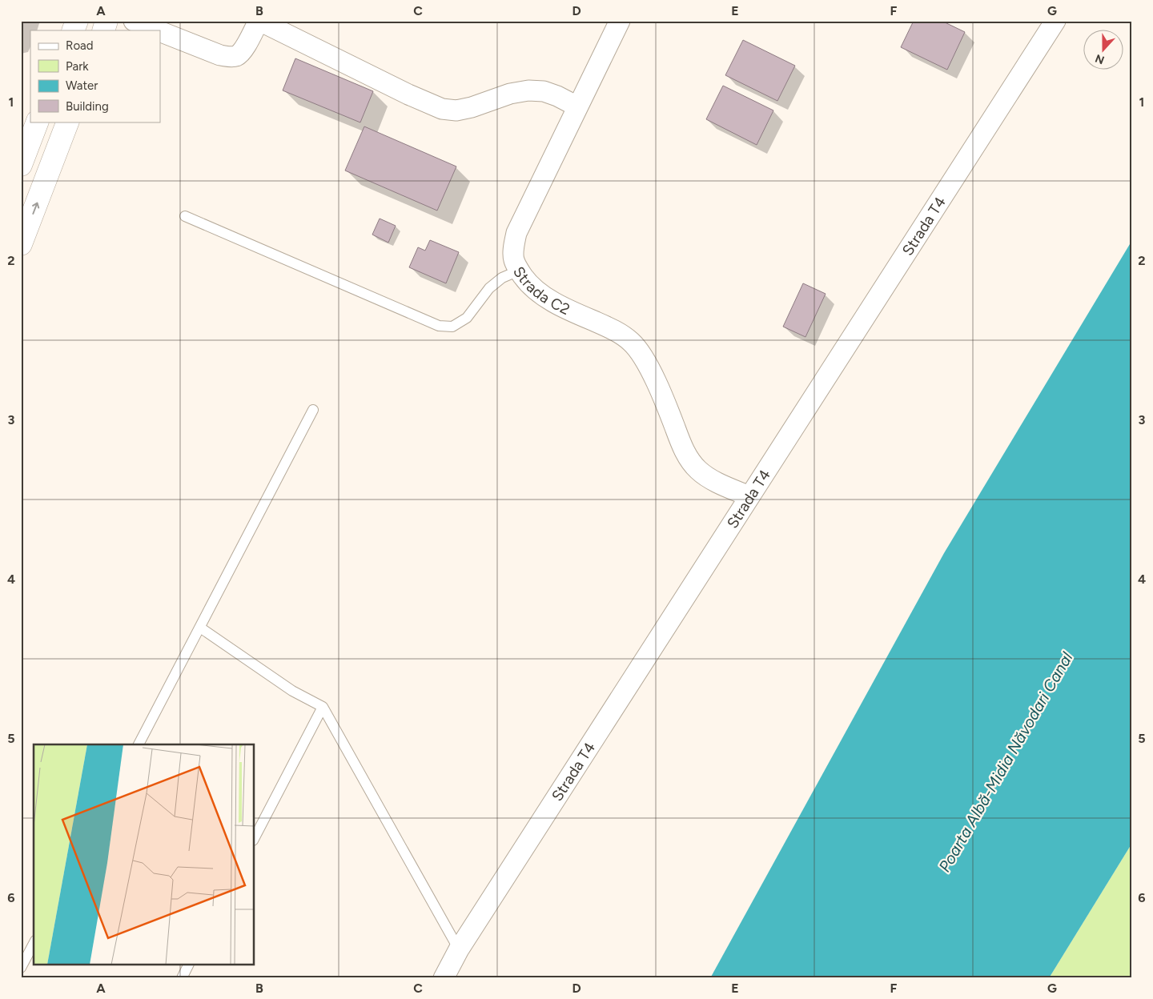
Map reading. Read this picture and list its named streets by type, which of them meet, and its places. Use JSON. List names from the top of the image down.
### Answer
{
  "streets": {
    "street": ["Strada T4", "Strada C2"]
  },
  "crossings": [
    ["Strada T4", "Strada C2"]
  ],
  "water": ["Poarta Albă-Midia Năvodari Canal"],
  "legend": [
    "Road",
    "Park",
    "Water",
    "Building"
  ],
  "north": "bottom",
  "grid": {
    "columns": [
      "A",
      "B",
      "C",
      "D",
      "E",
      "F",
      "G"
    ],
    "rows": [
      "1",
      "2",
      "3",
      "4",
      "5",
      "6"
    ]
  }
}
